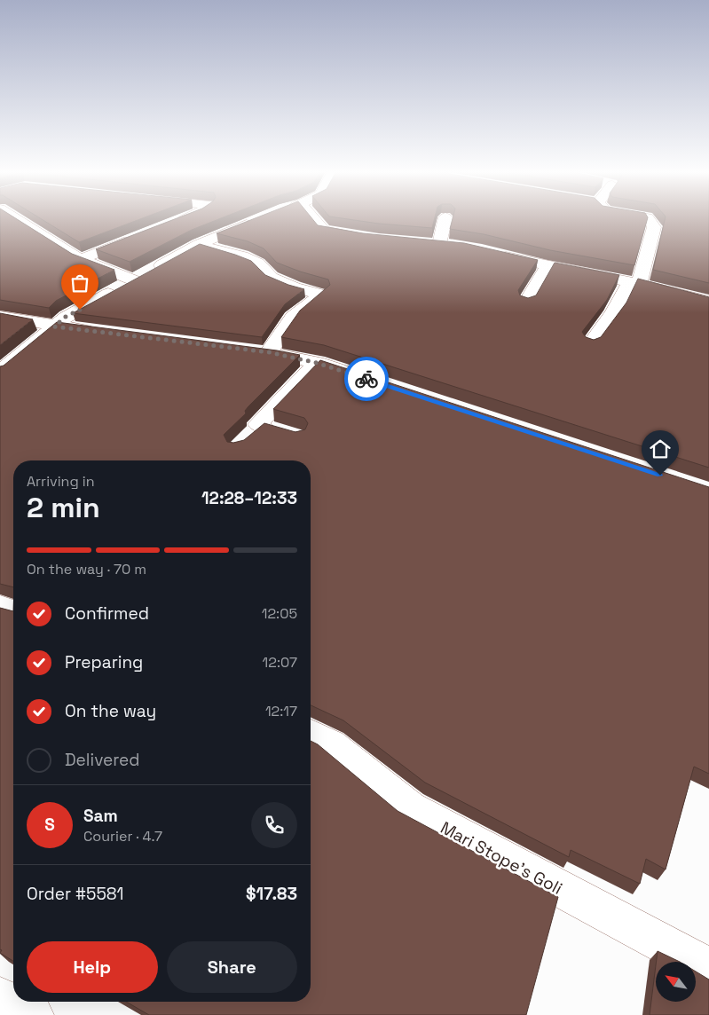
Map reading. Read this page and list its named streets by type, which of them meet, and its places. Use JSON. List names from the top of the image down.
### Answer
{
  "streets": {
    "street": ["Mari Stope's Goli"]
  },
  "north": "top left",
  "page": {
    "heading": ["2 min", "Arriving in", "12:28–12:33"],
    "panel": [
      "Sam",
      "Courier · 4.7",
      "Order #5581",
      "$17.83"
    ],
    "bar": "On the way · 70 m",
    "list": [
      ["Confirmed", "12:05"],
      ["Preparing", "12:07"],
      ["On the way", "12:17"],
      "Delivered"
    ],
    "round": "S",
    "buttons": ["Help", "Share"]
  }
}
